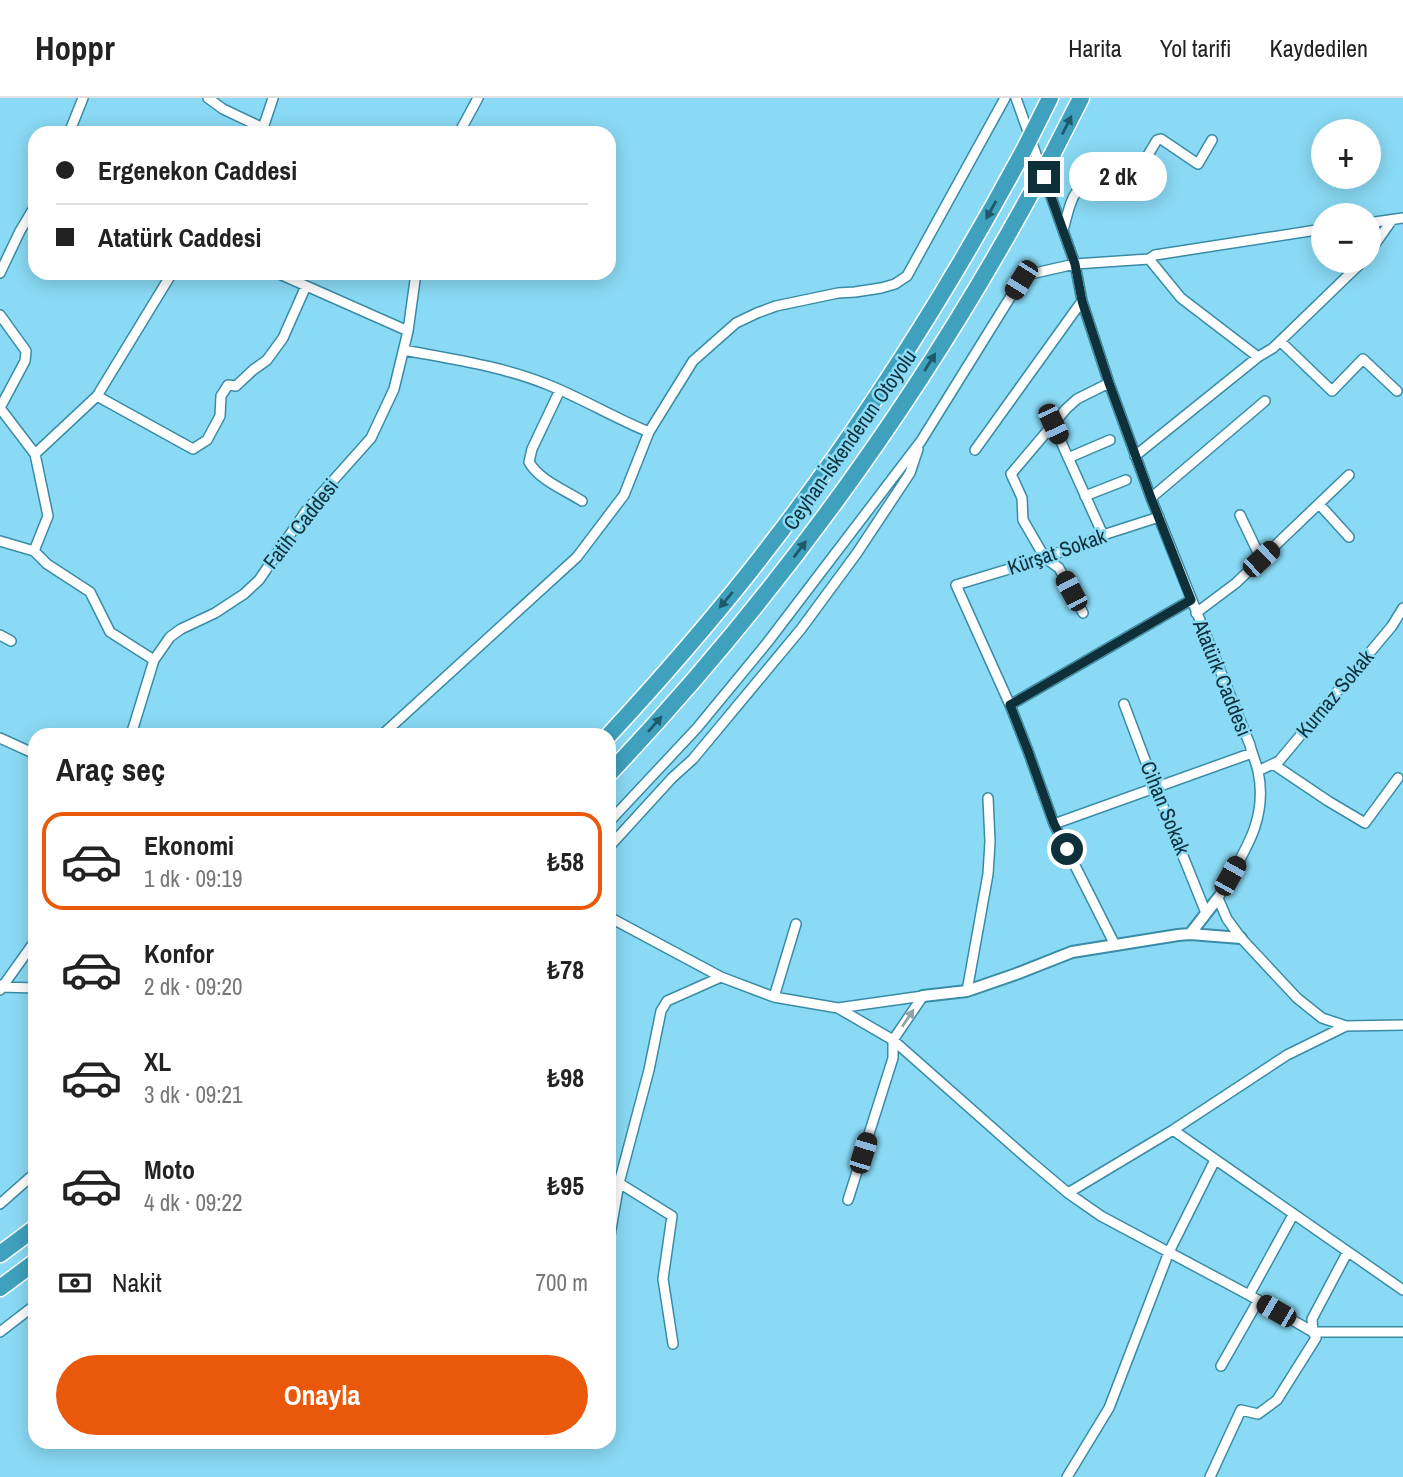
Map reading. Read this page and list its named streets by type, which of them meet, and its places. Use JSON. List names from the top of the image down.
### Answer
{
  "streets": {
    "highway": ["Ceyhan-İskenderun Otoyolu"],
    "street": [
      "Fatih Caddesi",
      "Kürşat Sokak",
      "Atatürk Caddesi",
      "Kurnaz Sokak",
      "Cihan Sokak"
    ]
  },
  "crossings": [
    ["Kürşat Sokak", "Atatürk Caddesi"],
    ["Atatürk Caddesi", "Kurnaz Sokak"]
  ],
  "page": {
    "header": "Hoppr",
    "nav": ["Harita", "Yol tarifi", "Kaydedilen"],
    "map_buttons": ["+", "−"],
    "banner": ["Ergenekon Caddesi", "Atatürk Caddesi"],
    "bubble": "2 dk",
    "heading": "Araç seç",
    "list": [
      {
        "name": "Ekonomi",
        "note": "1 dk · 09:19",
        "value": "₺58"
      },
      {
        "name": "Konfor",
        "note": "2 dk · 09:20",
        "value": "₺78"
      },
      {
        "name": "XL",
        "note": "3 dk · 09:21",
        "value": "₺98"
      },
      {
        "name": "Moto",
        "note": "4 dk · 09:22",
        "value": "₺95"
      }
    ],
    "pay": ["Nakit", "700 m"],
    "buttons": "Onayla"
  }
}
